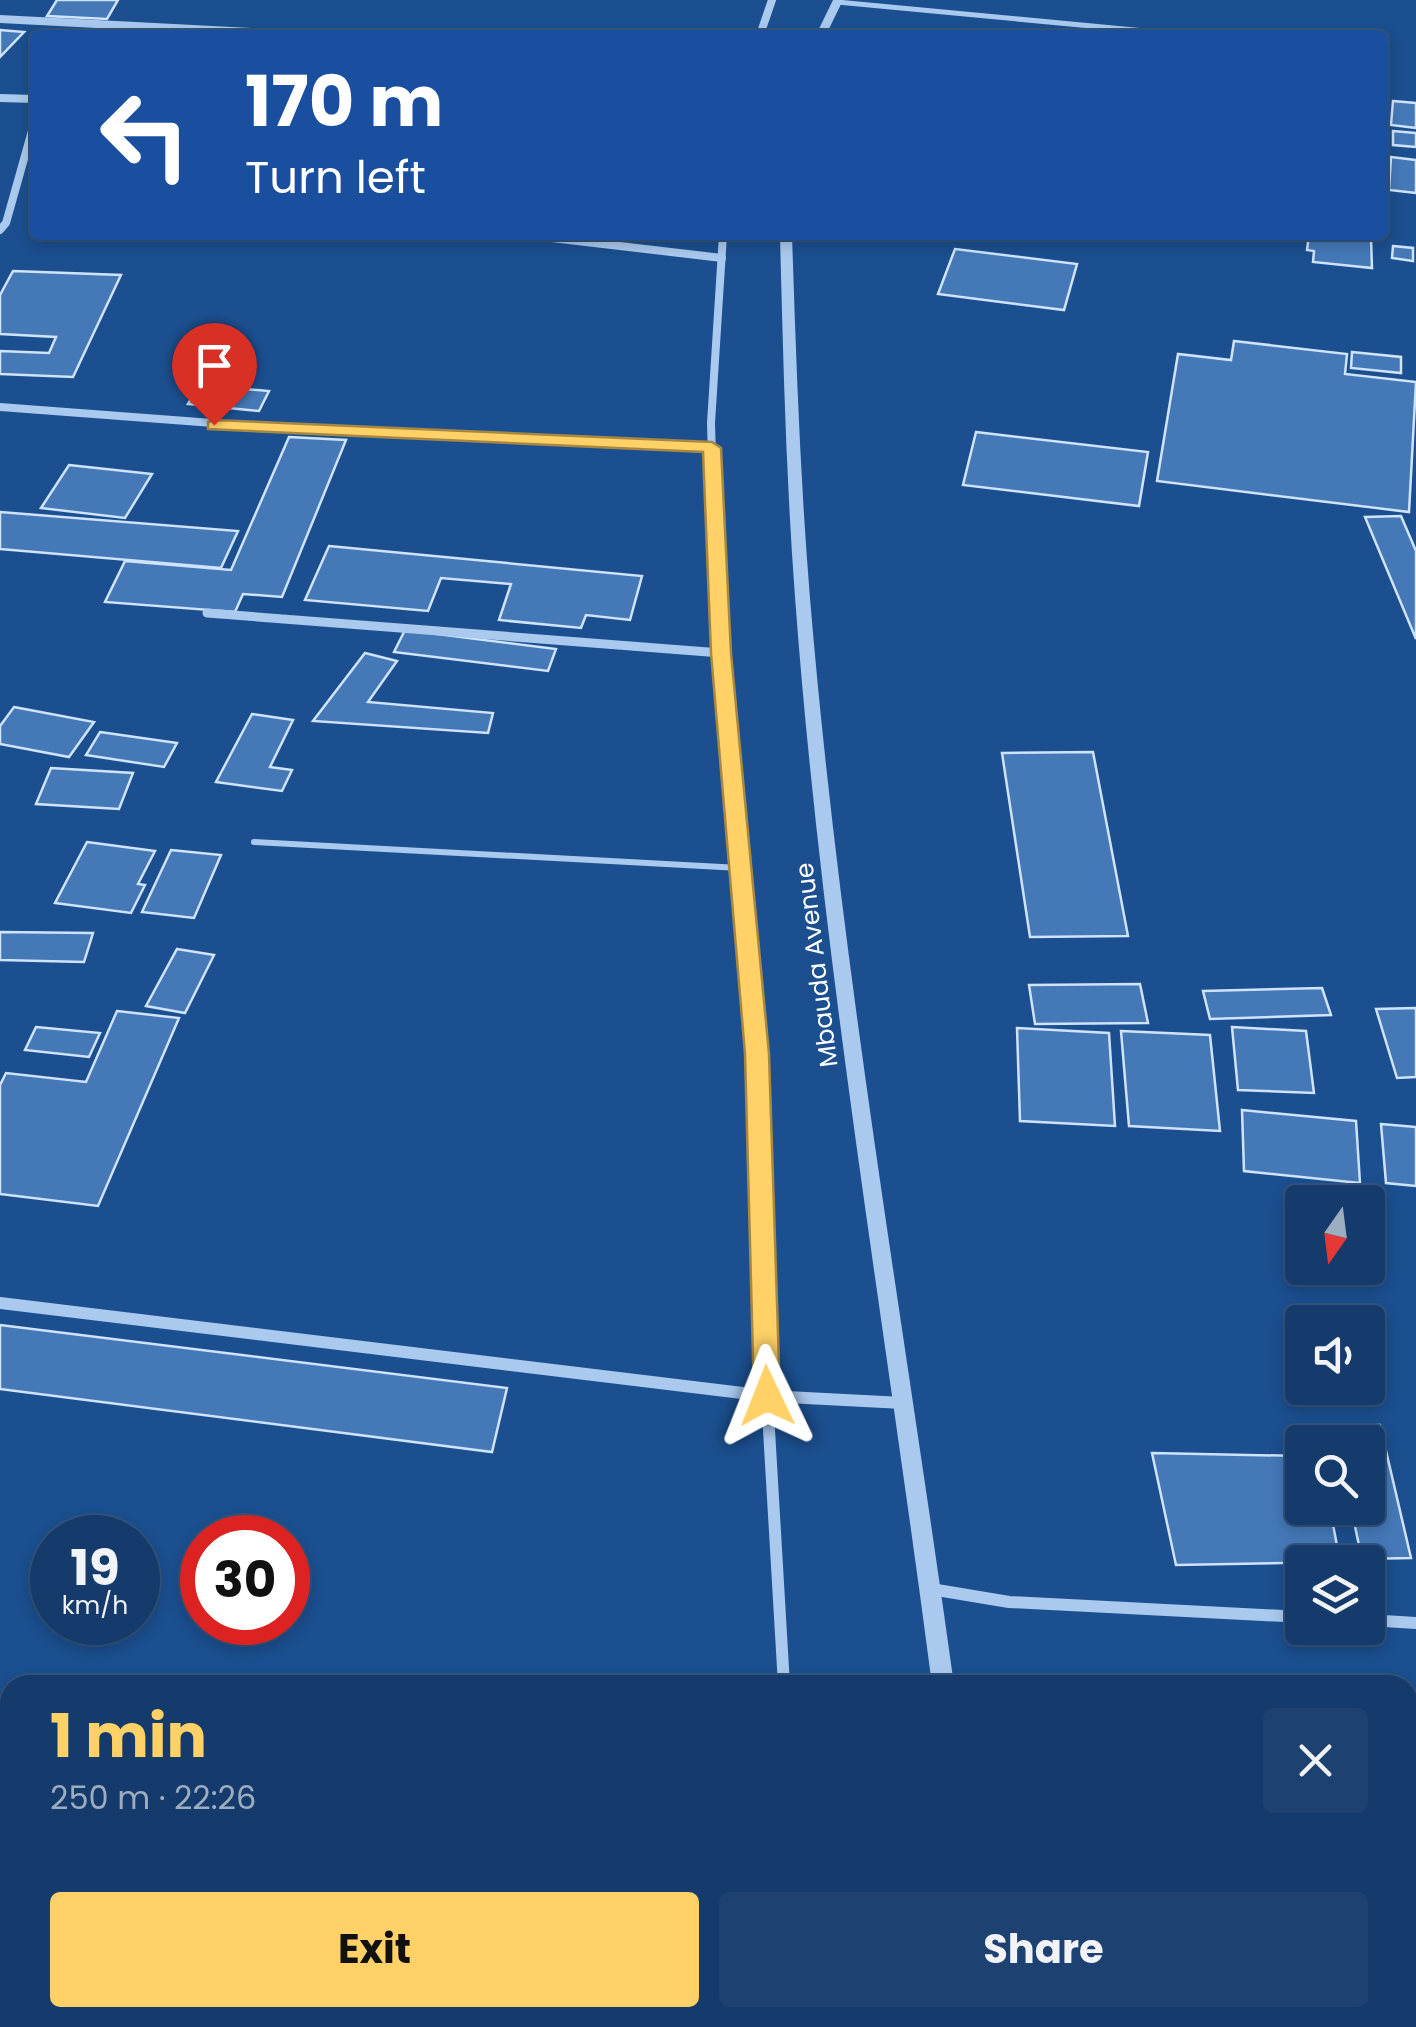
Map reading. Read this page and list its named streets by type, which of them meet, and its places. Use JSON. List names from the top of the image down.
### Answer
{
  "streets": {
    "street": ["Mbauda Avenue"]
  },
  "north": "bottom",
  "page": {
    "turn": ["170 m", "Turn left"],
    "speed": "19 km/h",
    "limit": "30",
    "heading": ["1 min", "250 m · 22:26"],
    "buttons": ["Exit", "Share"]
  }
}
